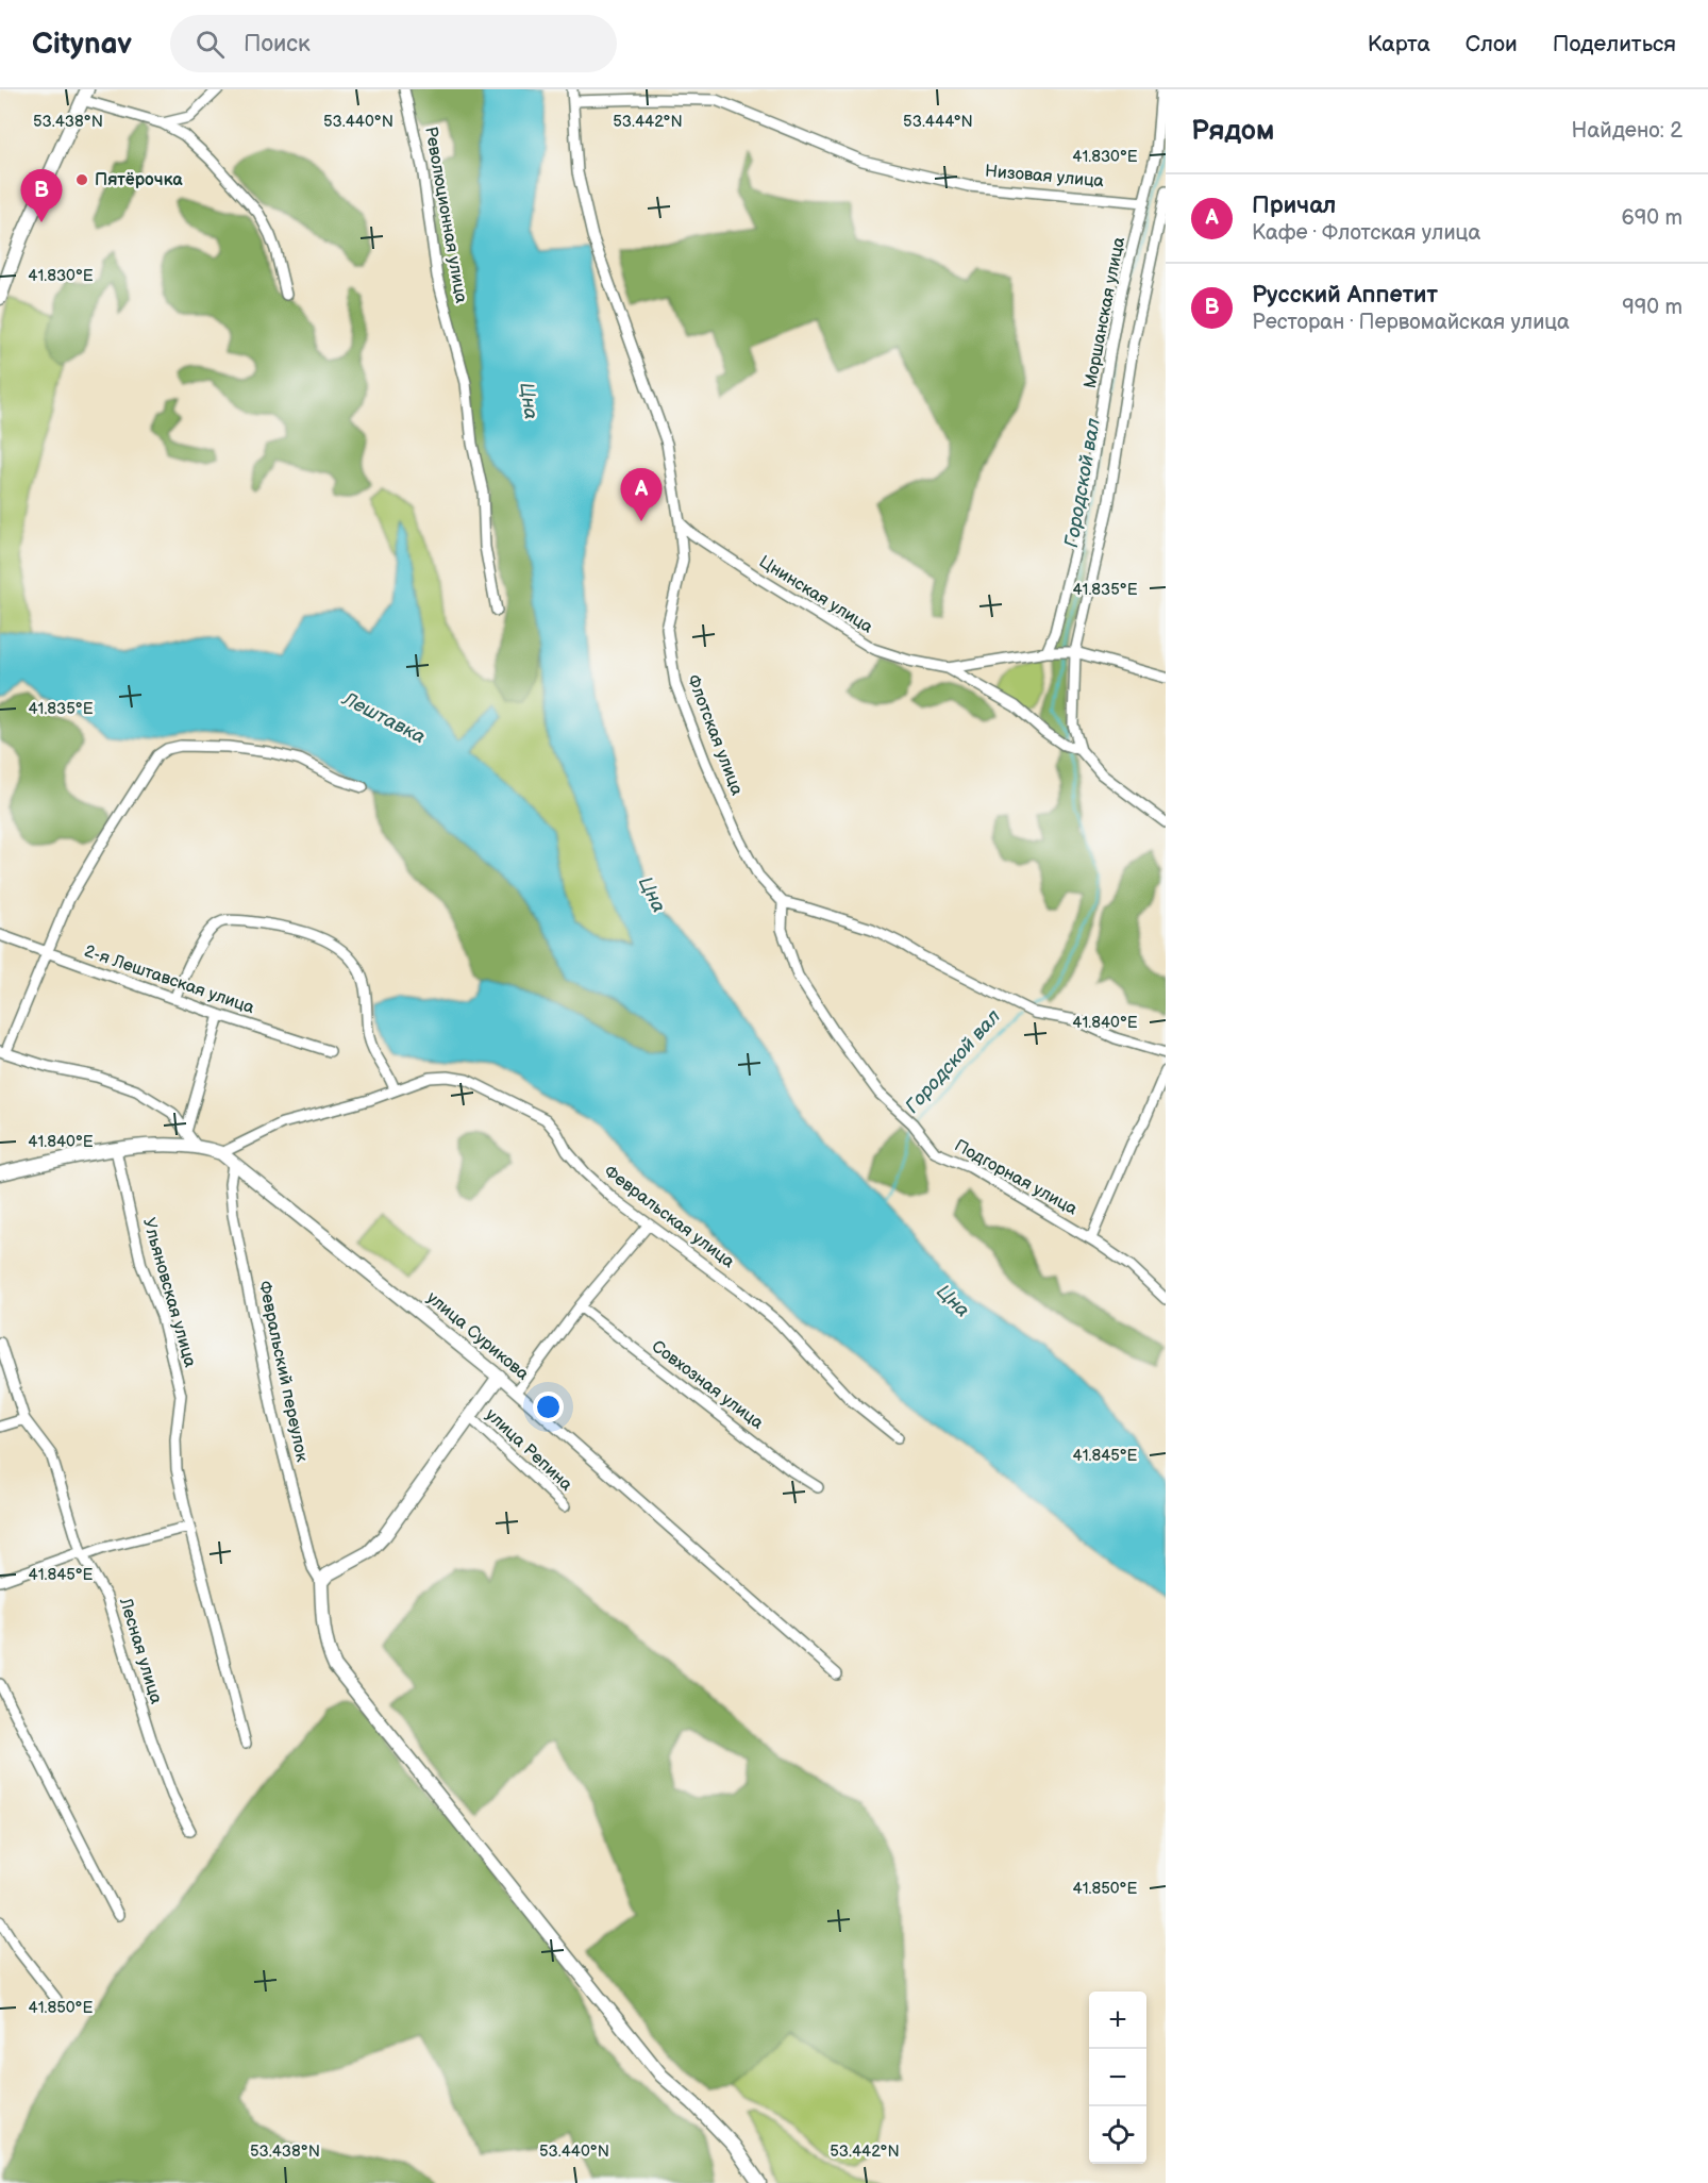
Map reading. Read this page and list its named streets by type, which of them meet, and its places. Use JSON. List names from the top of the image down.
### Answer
{
  "streets": {
    "street": [
      "Низовая улица",
      "Революционная улица",
      "Моршанская улица",
      "Цнинская улица",
      "Флотская улица",
      "2-я Лештавская улица",
      "Подгорная улица",
      "Февральская улица",
      "Ульяновская улица",
      "улица Сурикова",
      "Февральский переулок",
      "Совхозная улица",
      "улица Репина",
      "Лесная улица"
    ]
  },
  "crossings": [
    ["Низовая улица", "Моршанская улица"],
    ["Низовая улица", "Флотская улица"],
    ["Моршанская улица", "Цнинская улица"],
    ["Цнинская улица", "Флотская улица"],
    ["Флотская улица", "Подгорная улица"],
    ["Февральская улица", "улица Сурикова"],
    ["Ульяновская улица", "улица Сурикова"],
    ["улица Сурикова", "Февральский переулок"]
  ],
  "water": ["Цна", "Городской вал", "Лештавка"],
  "places": ["Пятёрочка"],
  "page": {
    "header": "Citynav",
    "search": "Поиск",
    "nav": ["Карта", "Слои", "Поделиться"],
    "heading": ["Рядом", "Найдено: 2"],
    "pins": ["B", "A"],
    "list": [
      {
        "mark": "A",
        "name": "Причал",
        "note": "Кафе · Флотская улица",
        "value": "690 m"
      },
      {
        "mark": "B",
        "name": "Русский Аппетит",
        "note": "Ресторан · Первомайская улица",
        "value": "990 m"
      }
    ],
    "map_buttons": ["+", "−"]
  },
  "coordinates": [
    "53.438°N",
    "53.440°N",
    "53.442°N",
    "53.444°N",
    "41.830°E",
    "41.835°E",
    "41.840°E",
    "41.845°E",
    "41.850°E"
  ]
}
